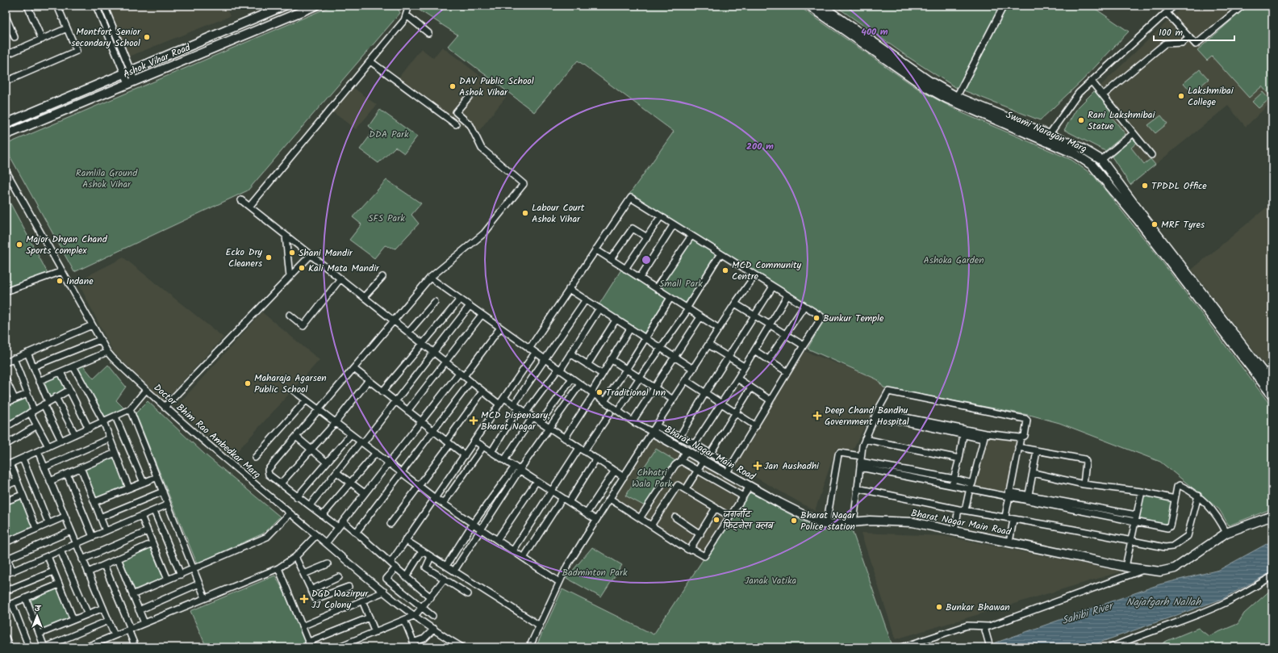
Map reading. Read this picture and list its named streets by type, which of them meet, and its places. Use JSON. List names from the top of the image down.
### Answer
{
  "streets": {
    "main road": ["Ashok Vihar Road", "Swami Narayan Marg", "Bharat Nagar Main Road"],
    "street": ["Doctor Bhim Rao Ambedkar Marg"]
  },
  "water": ["Najafgarh Nallah", "Sahibi River"],
  "parks": [
    "DDA Park",
    "Ramlila Ground Ashok Vihar",
    "SFS Park",
    "Ashoka Garden",
    "Small Park",
    "Chhatri Wala Park",
    "Badminton Park",
    "Janak Vatika"
  ],
  "places": {
    "other": [
      "Montfort Senior secondary School",
      "DAV Public School Ashok Vihar",
      "Lakshmibai College",
      "Rani Lakshmibai Statue",
      "TPDDL Office",
      "Labour Court Ashok Vihar",
      "MRF Tyres",
      "Major Dhyan Chand Sports complex",
      "Shani Mandir",
      "Ecko Dry Cleaners",
      "Kali Mata Mandir",
      "MCD Community Centre",
      "Indane",
      "Bunkur Temple",
      "Maharaja Agarsen Public School",
      "Traditional Inn",
      "जगर्नॉट फ़िट्नेस क्लब",
      "Bharat Nagar Police station",
      "Bunkar Bhawan"
    ],
    "health": [
      "Deep Chand Bandhu Government Hospital",
      "MCD Dispensary, Bharat Nagar",
      "Jan Aushadhi",
      "DGD Wazirpur JJ Colony"
    ]
  },
  "scale_bar": "100 m",
  "north": "top",
  "rings": ["400 m", "200 m"]
}
